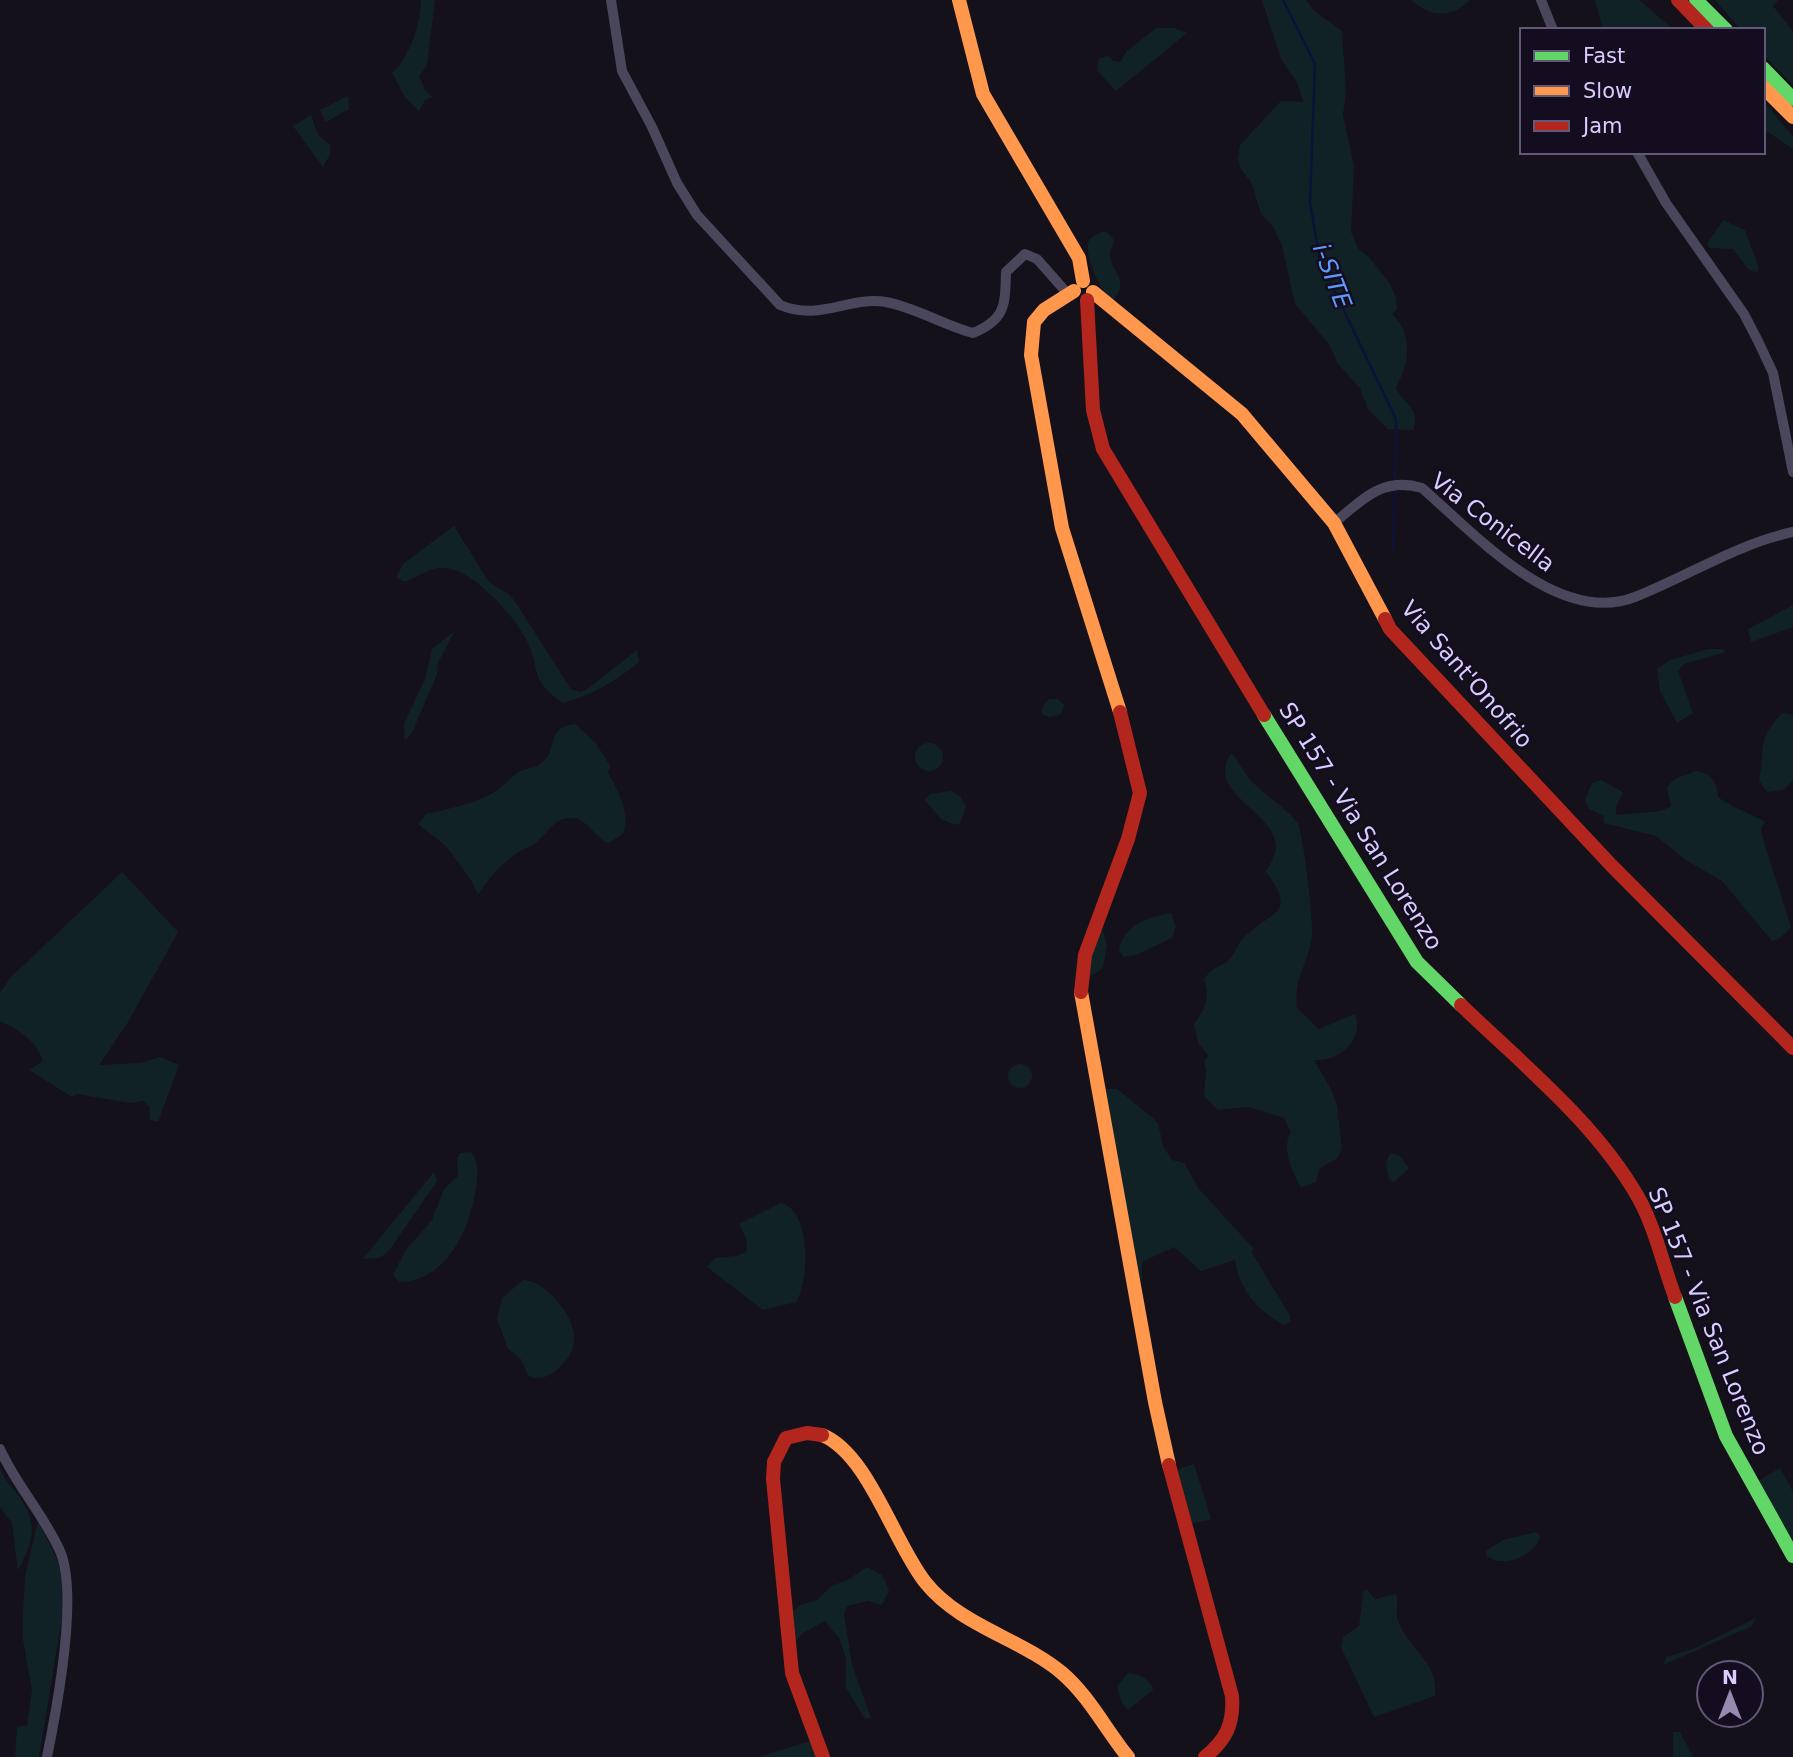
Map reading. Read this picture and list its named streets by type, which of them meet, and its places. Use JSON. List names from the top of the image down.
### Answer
{
  "streets": {
    "main road": ["Via Sant'Onofrio", "SP 157 - Via San Lorenzo"],
    "street": ["Via Conicella"]
  },
  "crossings": [
    ["Via Conicella", "Via Sant'Onofrio"],
    ["Via Sant'Onofrio", "SP 157 - Via San Lorenzo"]
  ],
  "water": ["i-SITE"],
  "legend": ["Fast", "Slow", "Jam"],
  "north": "top"
}
